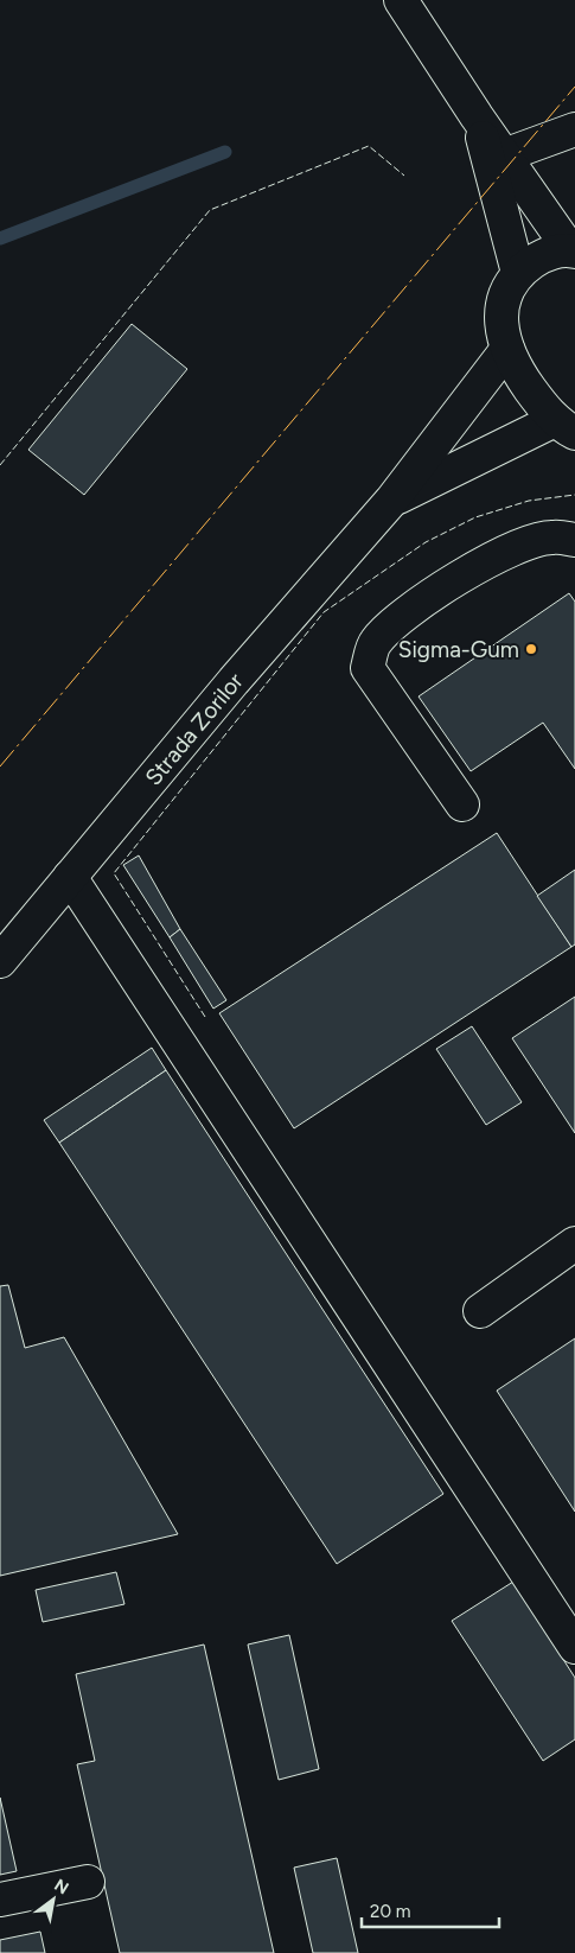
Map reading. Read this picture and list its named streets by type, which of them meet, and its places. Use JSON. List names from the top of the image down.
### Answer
{
  "streets": {
    "street": ["Strada Zorilor"]
  },
  "places": ["Sigma-Gum"],
  "scale_bar": "20 m",
  "north": "top right"
}
